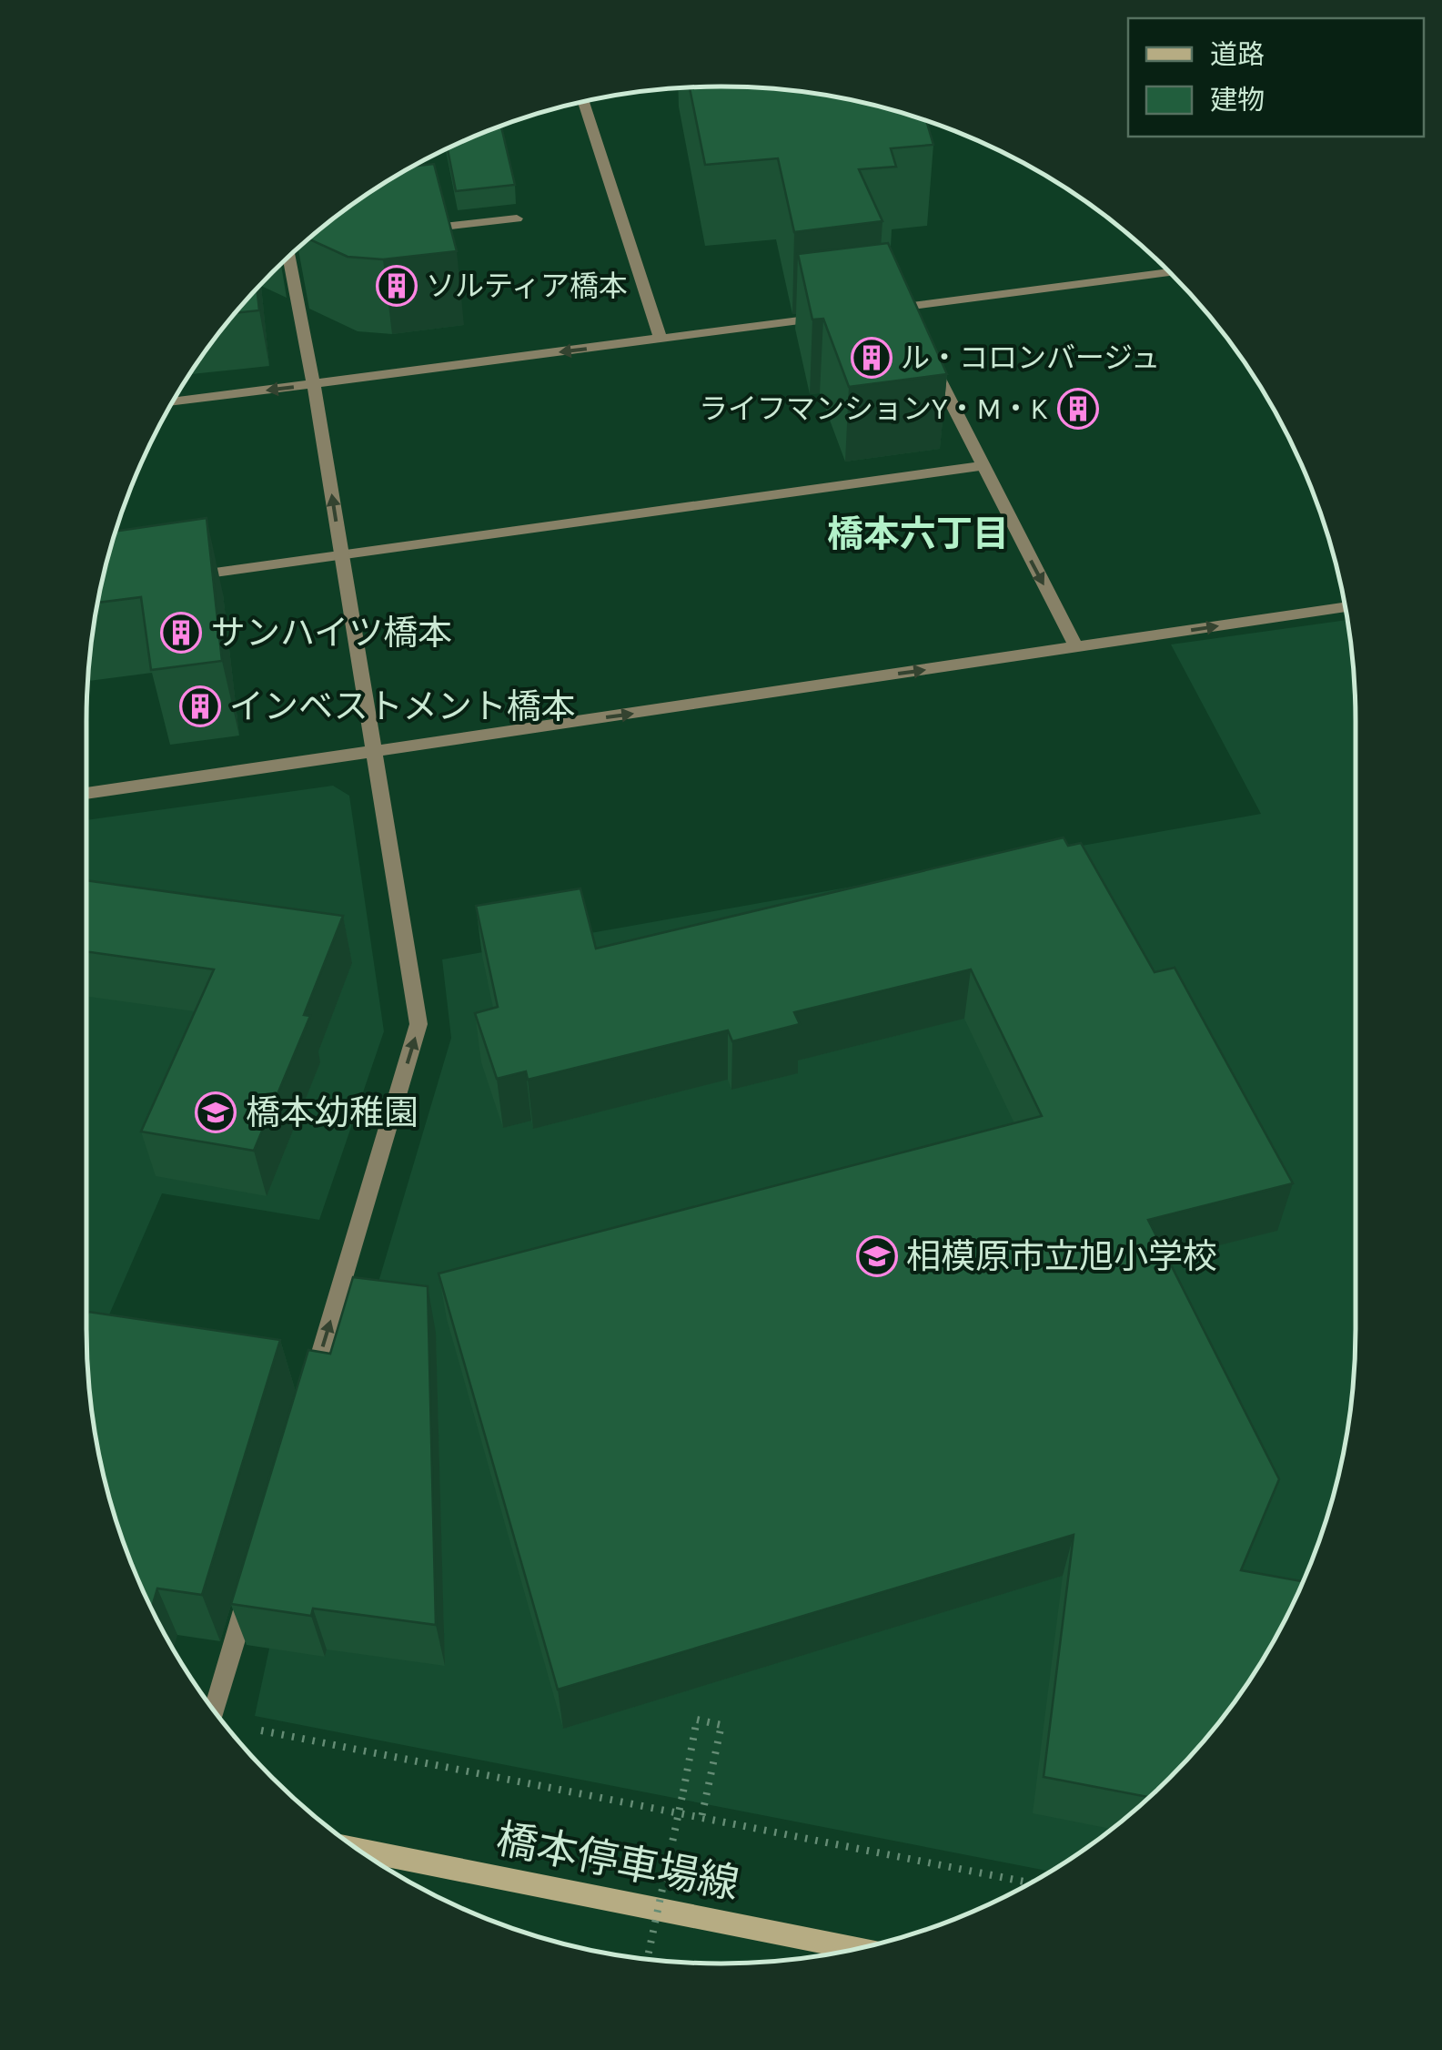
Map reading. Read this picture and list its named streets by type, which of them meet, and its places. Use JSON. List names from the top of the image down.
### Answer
{
  "streets": {
    "main road": ["橋本停車場線"]
  },
  "districts": ["橋本六丁目"],
  "places": {
    "building": [
      "ソルティア橋本",
      "ル・コロンバージュ",
      "ライフマンションY・M・K",
      "サンハイツ橋本",
      "インベストメント橋本"
    ],
    "school or university": ["橋本幼稚園", "相模原市立旭小学校"]
  },
  "legend": ["道路", "建物"]
}
